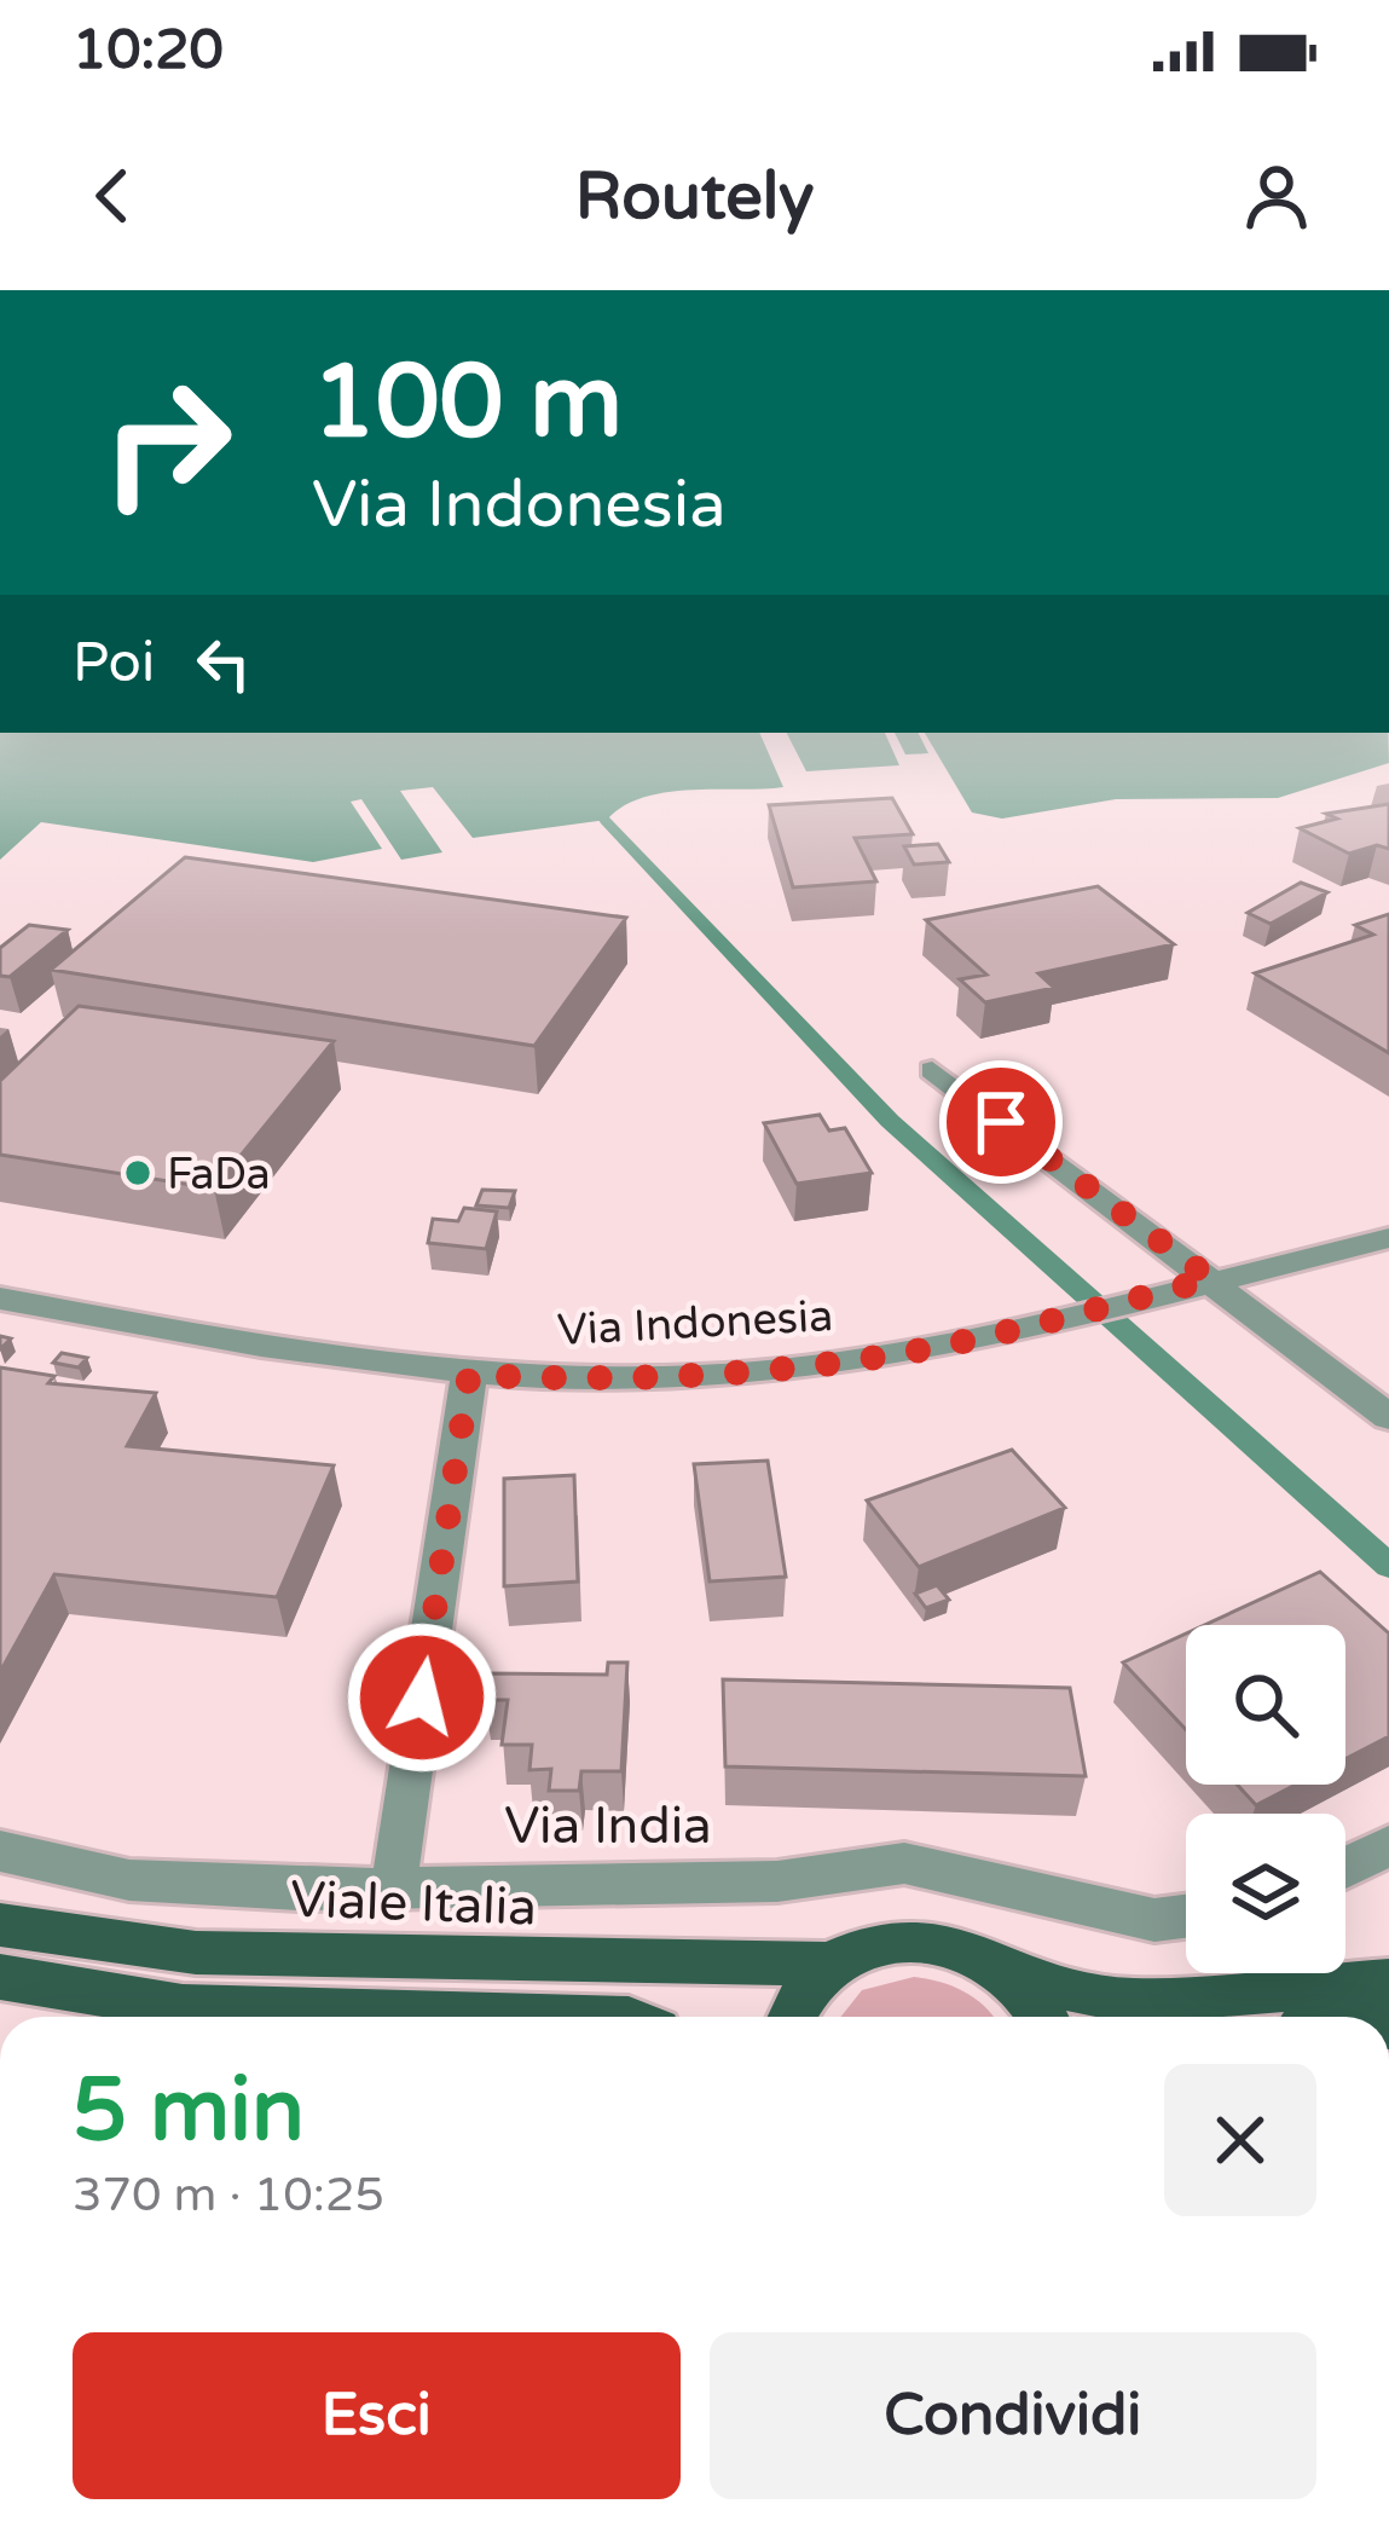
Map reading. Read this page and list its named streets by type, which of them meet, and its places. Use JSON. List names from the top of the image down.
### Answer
{
  "streets": {
    "main road": ["Viale Italia"],
    "street": ["Via Indonesia", "Via India"]
  },
  "places": ["FaDa"],
  "page": {
    "status": "10:20",
    "header": "Routely",
    "turn": ["100 m", "Via Indonesia"],
    "then": "Poi",
    "heading": ["5 min", "370 m · 10:25"],
    "buttons": ["Esci", "Condividi"]
  }
}
